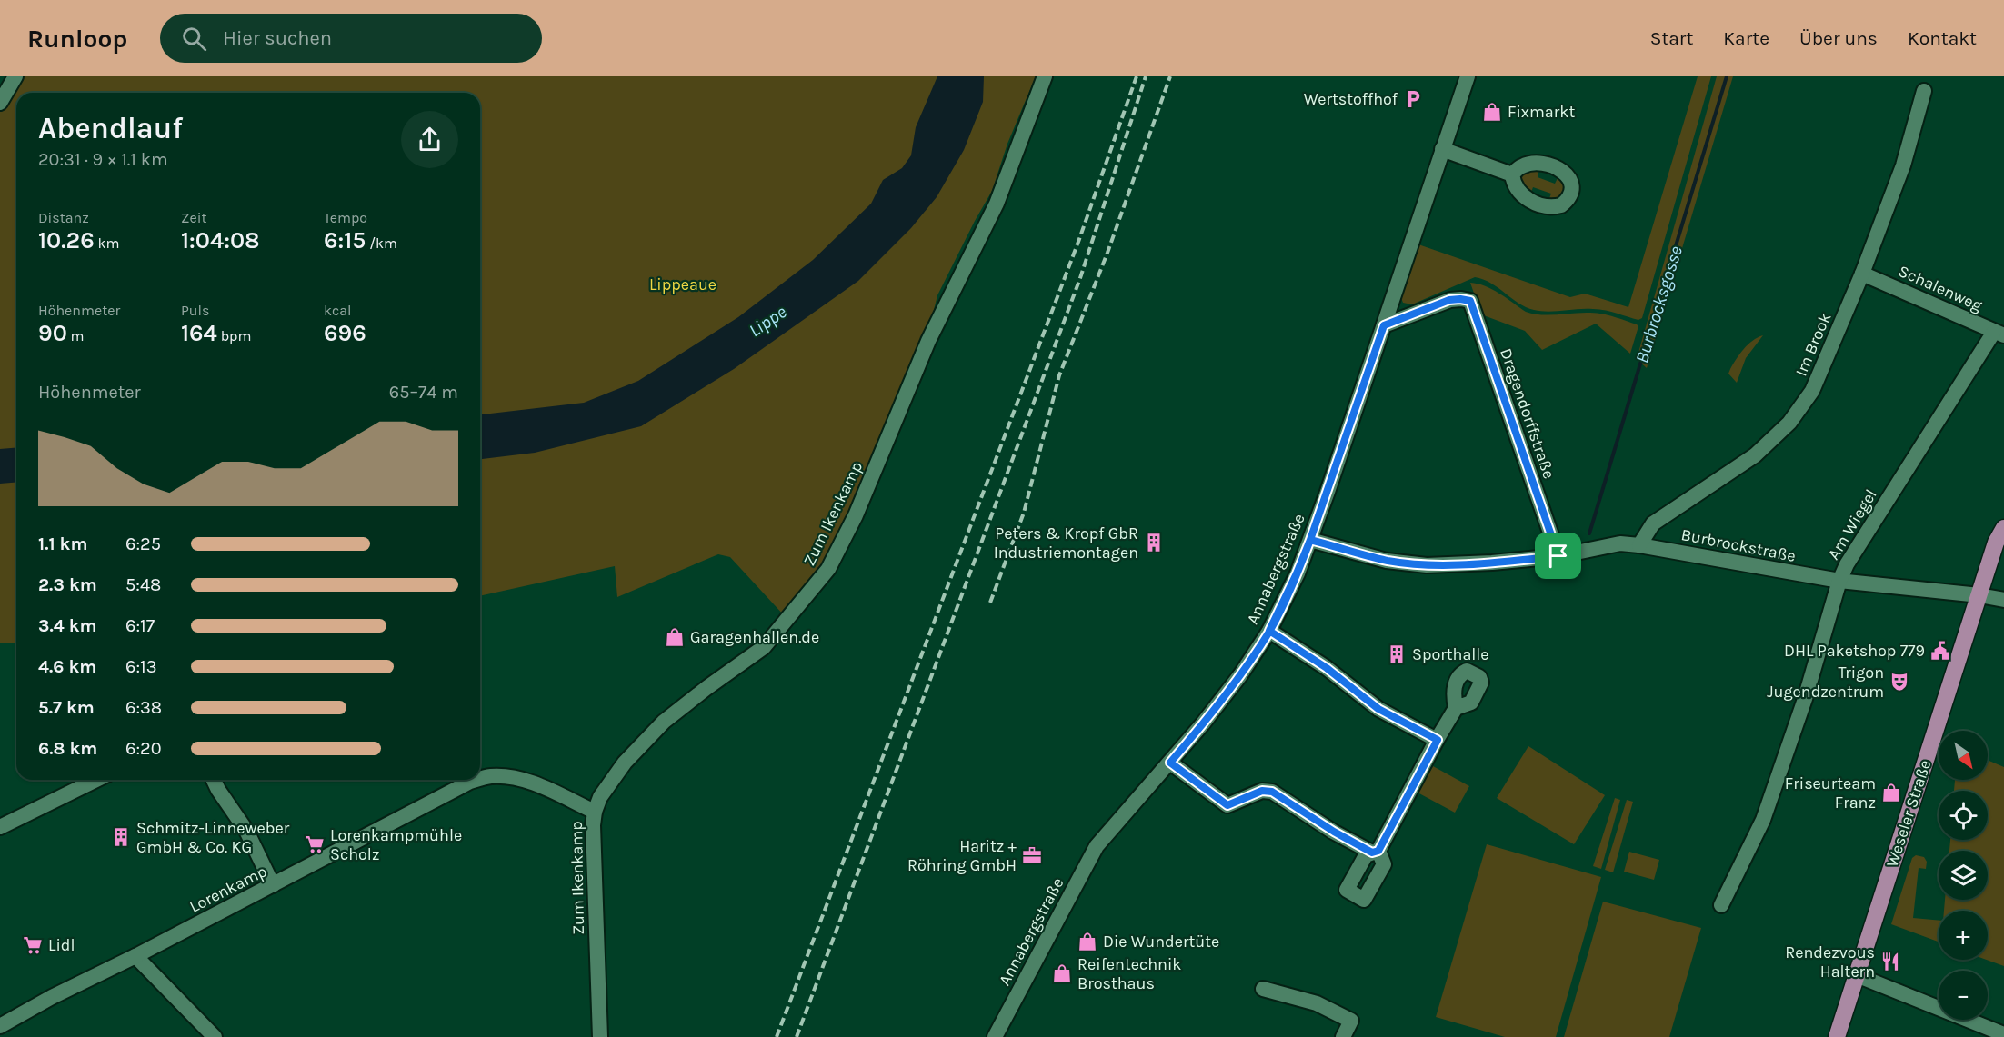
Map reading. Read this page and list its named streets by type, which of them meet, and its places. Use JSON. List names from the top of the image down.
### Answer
{
  "streets": {
    "main road": ["Weseler Straße"],
    "street": [
      "Schalenweg",
      "Im Brook",
      "Dragendorffstraße",
      "Zum Ikenkamp",
      "Am Wiegel",
      "Burbrockstraße",
      "Annabergstraße",
      "Lorenkamp"
    ]
  },
  "crossings": [
    ["Schalenweg", "Im Brook"],
    ["Schalenweg", "Am Wiegel"],
    ["Im Brook", "Burbrockstraße"],
    ["Dragendorffstraße", "Burbrockstraße"],
    ["Dragendorffstraße", "Annabergstraße"],
    ["Zum Ikenkamp", "Lorenkamp"],
    ["Am Wiegel", "Burbrockstraße"],
    ["Burbrockstraße", "Annabergstraße"],
    ["Burbrockstraße", "Weseler Straße"]
  ],
  "water": ["Burbrocksgosse", "Lippe"],
  "parks": ["Lippeaue"],
  "places": {
    "parking": ["Wertstoffhof"],
    "shop": [
      "Fixmarkt",
      "Garagenhallen.de",
      "Friseurteam Franz",
      "Die Wundertüte",
      "Reifentechnik Brosthaus"
    ],
    "building": ["Peters & Kropf GbR Industriemontagen", "Sporthalle", "Schmitz-Linneweber GmbH & Co. KG"],
    "public building": ["DHL Paketshop 779"],
    "theatre": ["Trigon Jugendzentrum"],
    "supermarket": ["Lorenkampmühle Scholz", "Lidl"],
    "office": ["Haritz + Röhring GmbH"],
    "restaurant": ["Rendezvous Haltern"]
  },
  "north": "bottom right",
  "page": {
    "header": "Runloop",
    "search": "Hier suchen",
    "nav": [
      "Start",
      "Karte",
      "Über uns",
      "Kontakt"
    ],
    "heading": ["Abendlauf", "20:31 · 9 × 1.1 km"],
    "stats": [
      ["Distanz", "10.26 km"],
      ["Zeit", "1:04:08"],
      ["Tempo", "6:15 /km"],
      ["Höhenmeter", "90 m"],
      ["Puls", "164 bpm"],
      ["kcal", "696"]
    ],
    "chart": ["Höhenmeter", "65–74 m"],
    "list": [
      {
        "name": "1.1 km",
        "note": "6:25"
      },
      {
        "name": "2.3 km",
        "note": "5:48"
      },
      {
        "name": "3.4 km",
        "note": "6:17"
      },
      {
        "name": "4.6 km",
        "note": "6:13"
      },
      {
        "name": "5.7 km",
        "note": "6:38"
      },
      {
        "name": "6.8 km",
        "note": "6:20"
      }
    ],
    "map_buttons": ["+", "−"]
  }
}
